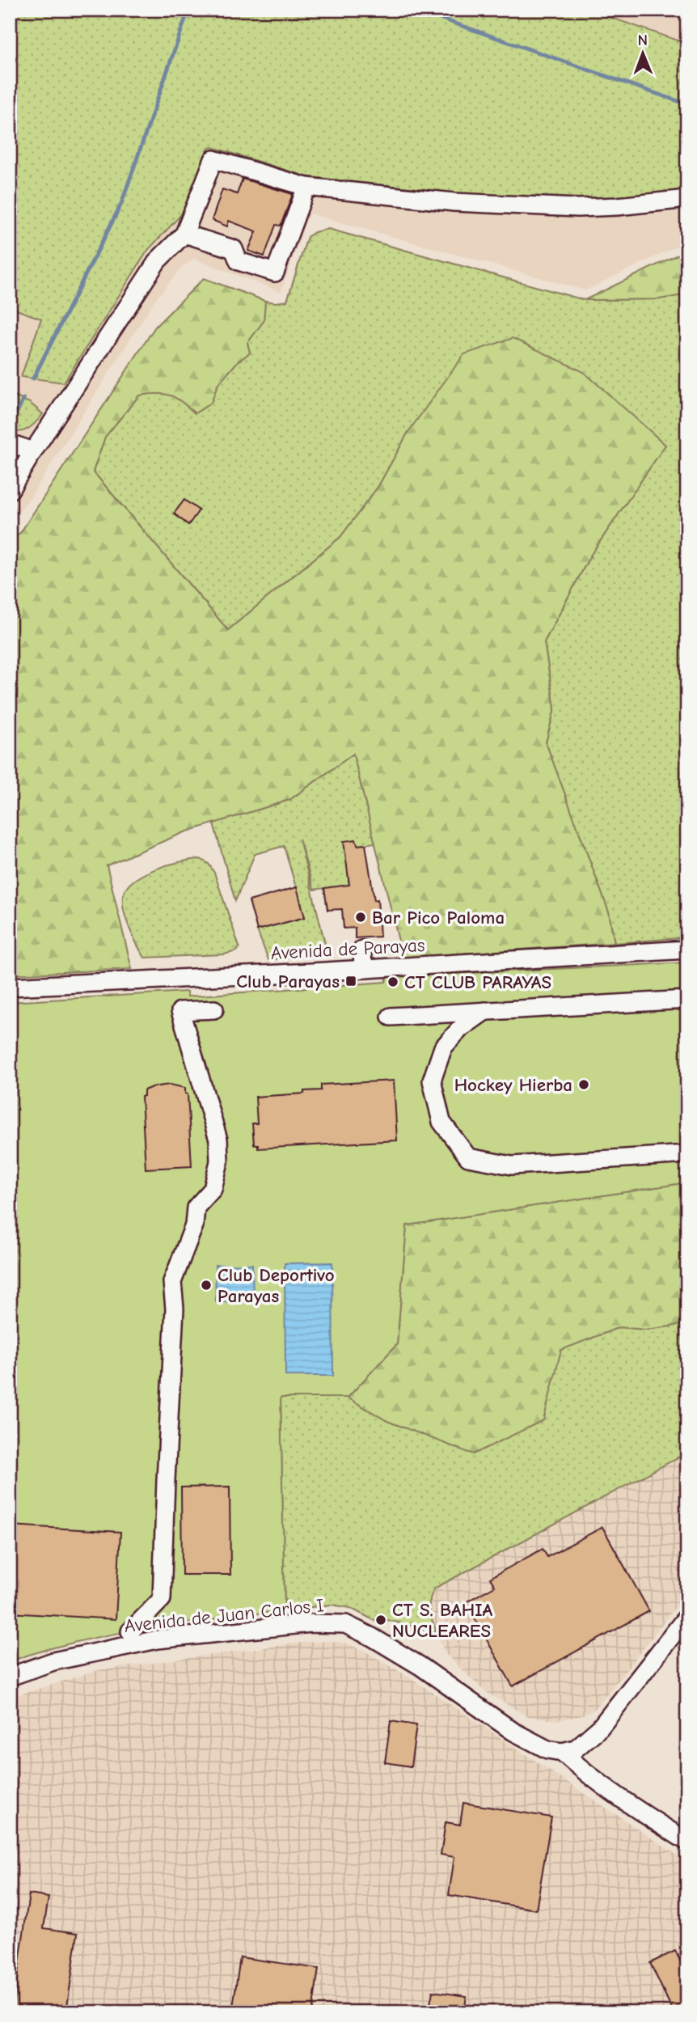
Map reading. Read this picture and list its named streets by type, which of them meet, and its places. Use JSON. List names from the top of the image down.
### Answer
{
  "streets": {
    "street": ["Avenida de Parayas", "Avenida de Juan Carlos I"]
  },
  "places": {
    "other": [
      "Bar Pico Paloma",
      "CT CLUB PARAYAS",
      "Hockey Hierba",
      "Club Deportivo Parayas",
      "CT S. BAHIA NUCLEARES"
    ],
    "transit": ["Club Parayas"]
  },
  "north": "top"
}
